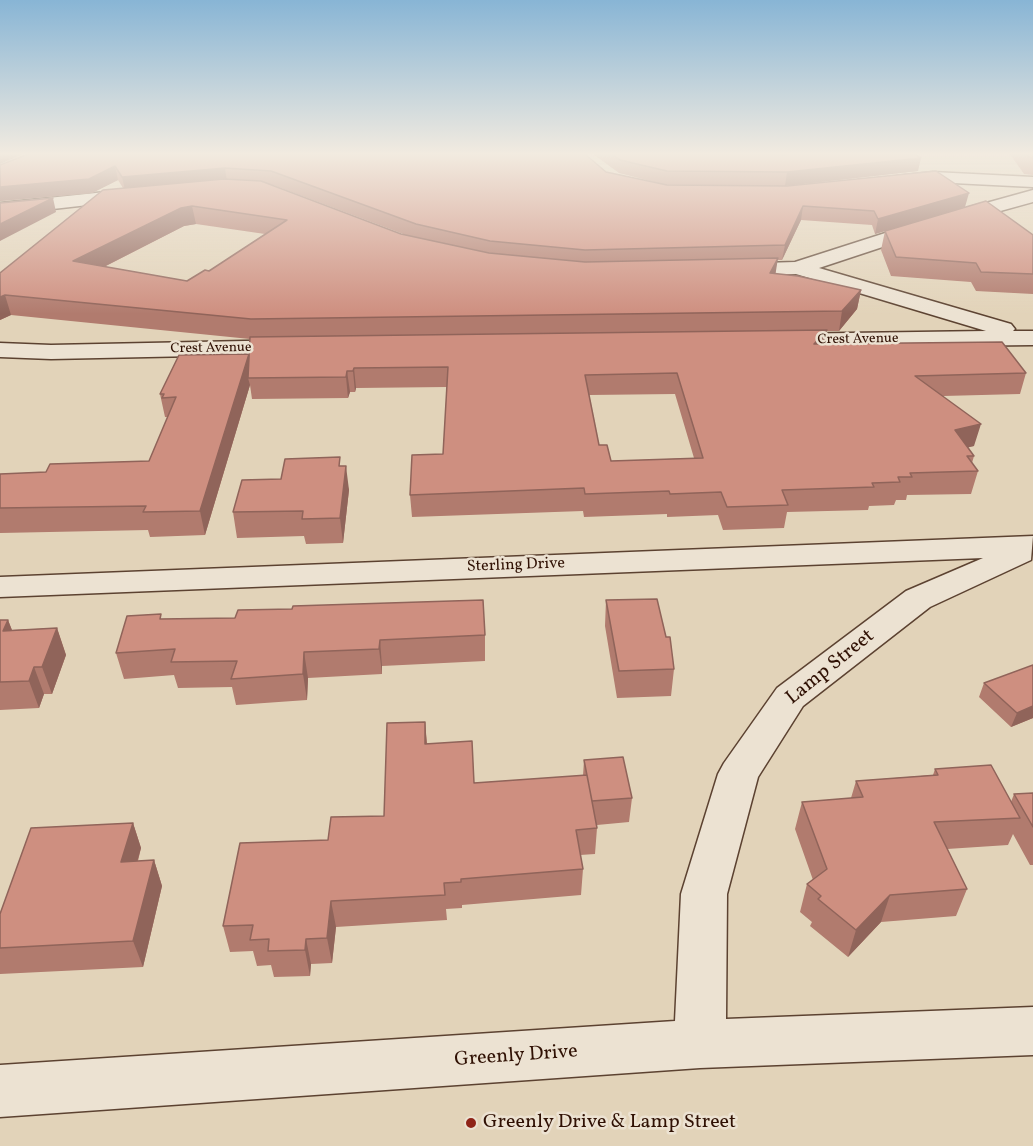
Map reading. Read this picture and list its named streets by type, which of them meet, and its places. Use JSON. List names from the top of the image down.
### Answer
{
  "streets": {
    "street": [
      "Crest Avenue",
      "Sterling Drive",
      "Lamp Street",
      "Greenly Drive"
    ]
  },
  "crossings": [
    ["Sterling Drive", "Lamp Street"],
    ["Lamp Street", "Greenly Drive"]
  ],
  "places": ["Greenly Drive & Lamp Street"]
}
